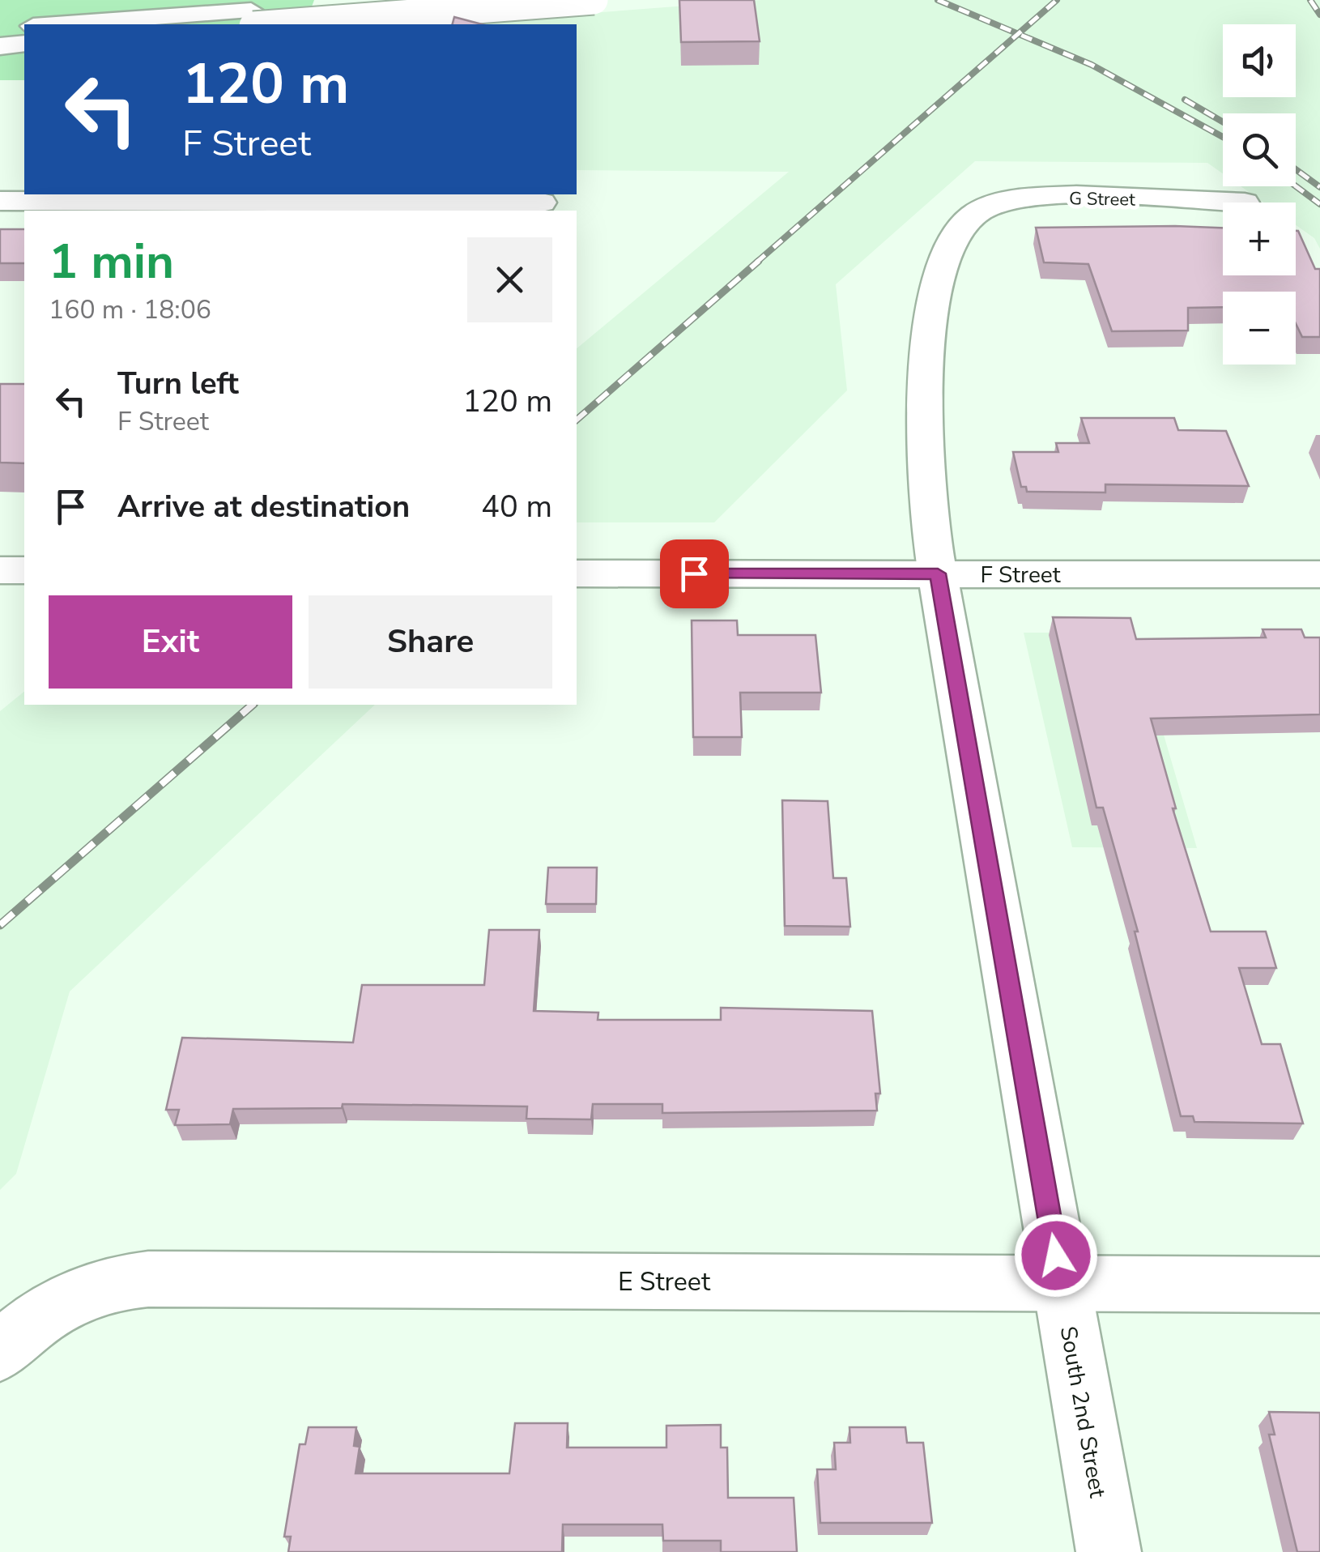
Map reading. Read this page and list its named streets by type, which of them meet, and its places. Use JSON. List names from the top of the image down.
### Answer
{
  "streets": {
    "main road": [
      "G Street",
      "F Street",
      "E Street",
      "South 2nd Street"
    ]
  },
  "crossings": [
    ["G Street", "South 2nd Street"],
    ["F Street", "South 2nd Street"],
    ["E Street", "South 2nd Street"]
  ],
  "page": {
    "map_buttons": ["+", "−"],
    "turn": ["120 m", "F Street"],
    "heading": ["1 min", "160 m · 18:06"],
    "list": [
      {
        "name": "Turn left",
        "note": "F Street",
        "value": "120 m"
      },
      {
        "name": "Arrive at destination",
        "value": "40 m"
      }
    ],
    "buttons": ["Exit", "Share"]
  }
}
